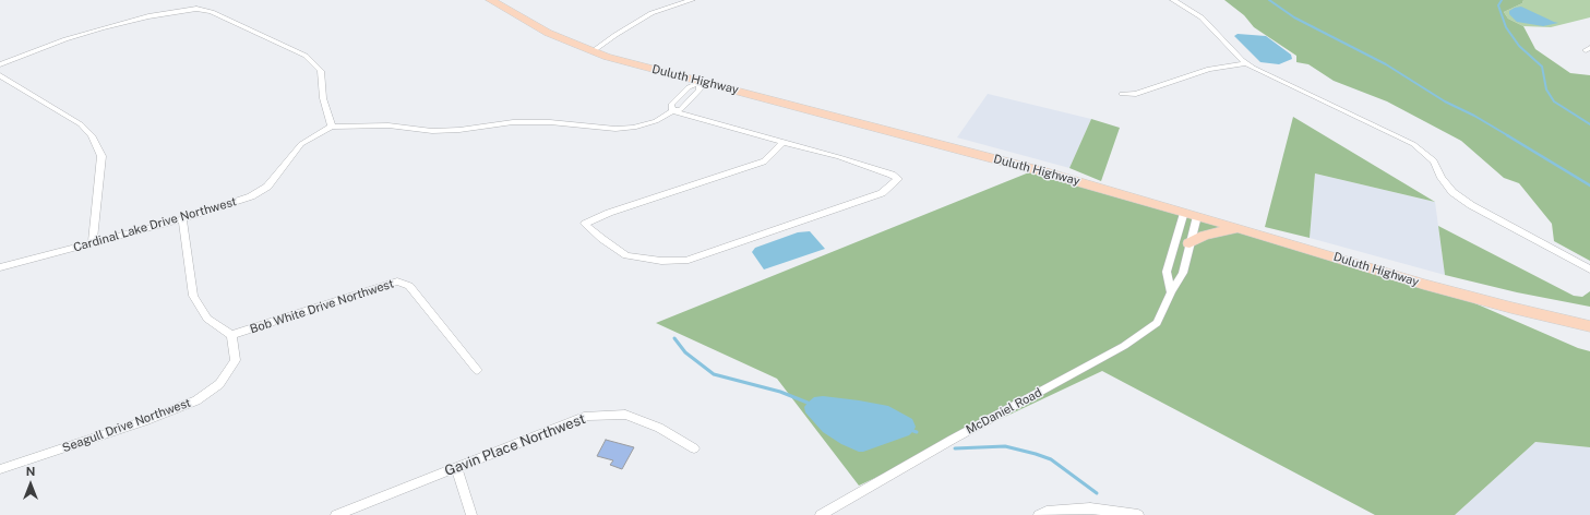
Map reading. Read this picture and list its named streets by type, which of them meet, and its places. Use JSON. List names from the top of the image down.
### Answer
{
  "streets": {
    "main road": ["Duluth Highway"],
    "street": [
      "Cardinal Lake Drive Northwest",
      "Bob White Drive Northwest",
      "McDaniel Road",
      "Seagull Drive Northwest",
      "Gavin Place Northwest"
    ]
  },
  "crossings": [
    ["Duluth Highway", "Cardinal Lake Drive Northwest"],
    ["Duluth Highway", "McDaniel Road"],
    ["Bob White Drive Northwest", "Seagull Drive Northwest"]
  ],
  "north": "top"
}
